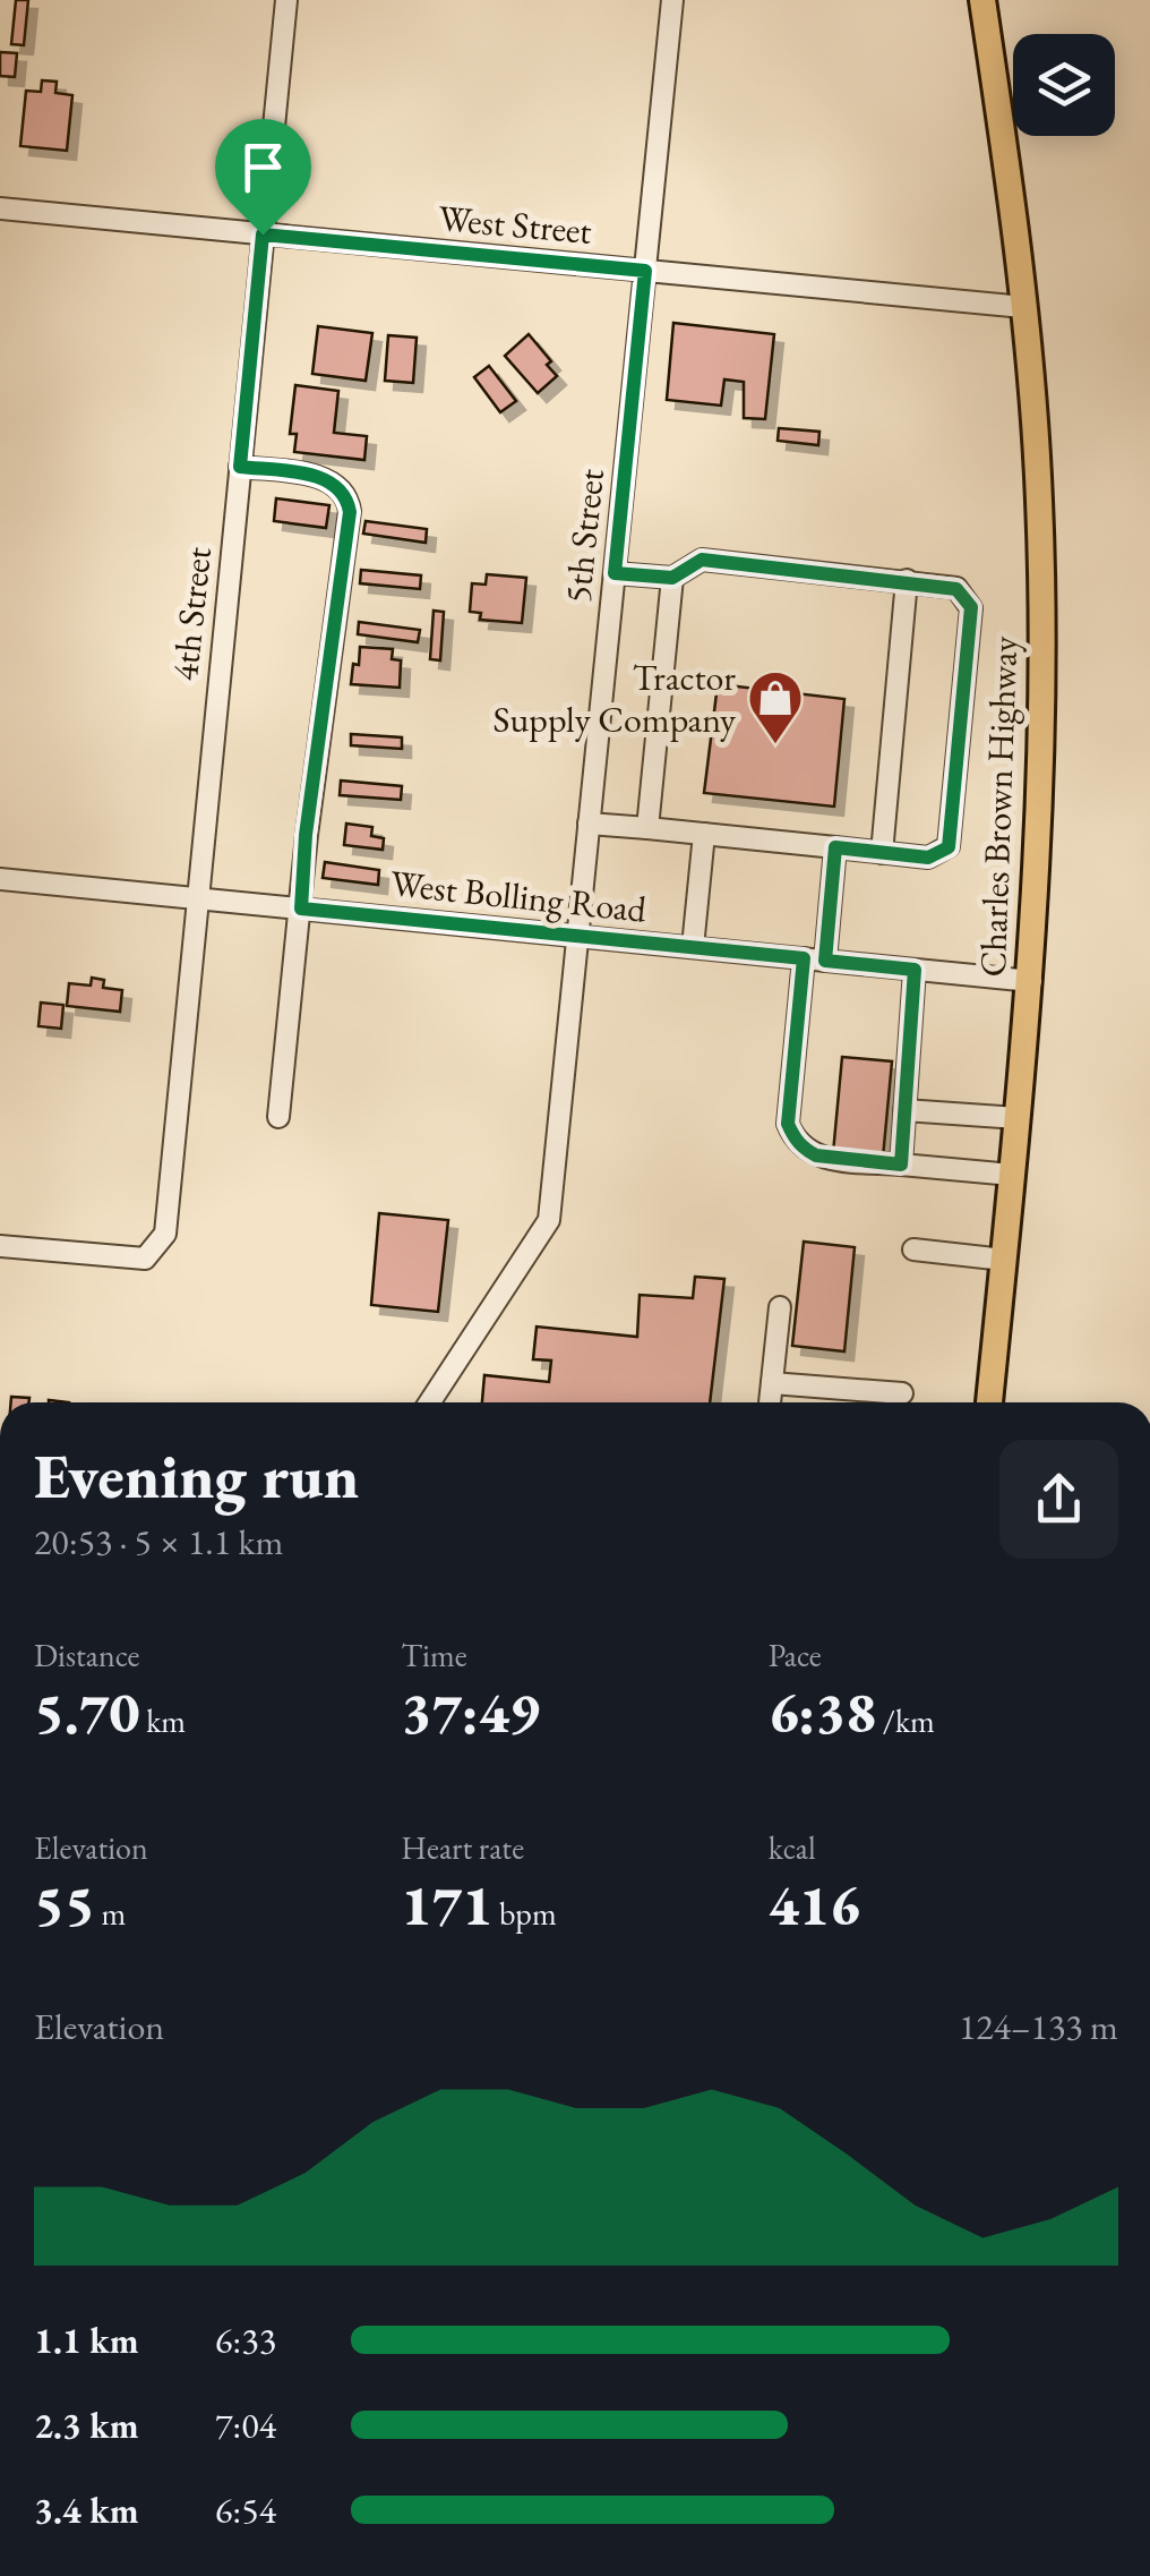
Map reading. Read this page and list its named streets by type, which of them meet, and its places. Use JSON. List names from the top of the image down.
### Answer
{
  "streets": {
    "main road": ["Charles Brown Highway"],
    "street": [
      "West Street",
      "5th Street",
      "4th Street",
      "West Bolling Road"
    ]
  },
  "crossings": [
    ["West Street", "5th Street"],
    ["West Street", "4th Street"],
    ["West Street", "Charles Brown Highway"],
    ["5th Street", "West Bolling Road"],
    ["4th Street", "West Bolling Road"],
    ["Charles Brown Highway", "West Bolling Road"]
  ],
  "places": {
    "shop": ["Tractor Supply Company"]
  },
  "page": {
    "heading": ["Evening run", "20:53 · 5 × 1.1 km"],
    "stats": [
      ["Distance", "5.70 km"],
      ["Time", "37:49"],
      ["Pace", "6:38 /km"],
      ["Elevation", "55 m"],
      ["Heart rate", "171 bpm"],
      ["kcal", "416"]
    ],
    "chart": ["Elevation", "124–133 m"],
    "list": [
      {
        "name": "1.1 km",
        "note": "6:33"
      },
      {
        "name": "2.3 km",
        "note": "7:04"
      },
      {
        "name": "3.4 km",
        "note": "6:54"
      }
    ]
  }
}
